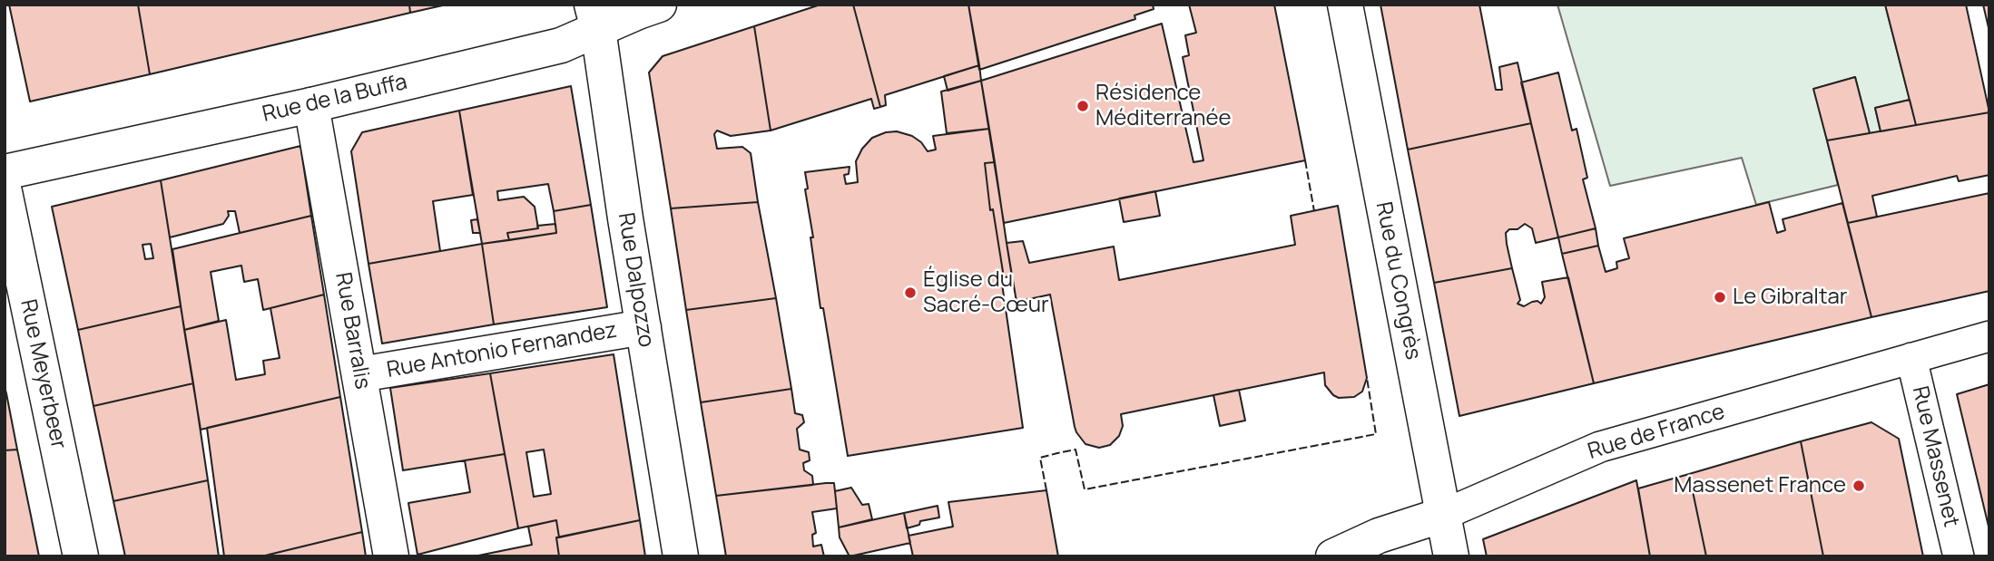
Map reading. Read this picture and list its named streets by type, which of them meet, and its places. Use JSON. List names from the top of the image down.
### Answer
{
  "streets": {
    "street": [
      "Rue de la Buffa",
      "Rue Dalpozzo",
      "Rue du Congrès",
      "Rue Barralis",
      "Rue Antonio Fernandez",
      "Rue Meyerbeer",
      "Rue de France",
      "Rue Massenet"
    ]
  },
  "crossings": [
    ["Rue de la Buffa", "Rue Dalpozzo"],
    ["Rue de la Buffa", "Rue Barralis"],
    ["Rue Dalpozzo", "Rue Antonio Fernandez"],
    ["Rue du Congrès", "Rue de France"],
    ["Rue Barralis", "Rue Antonio Fernandez"],
    ["Rue de France", "Rue Massenet"]
  ],
  "places": [
    "Résidence Méditerranée",
    "Église du Sacré-Cœur",
    "Le Gibraltar",
    "Massenet France"
  ]
}
